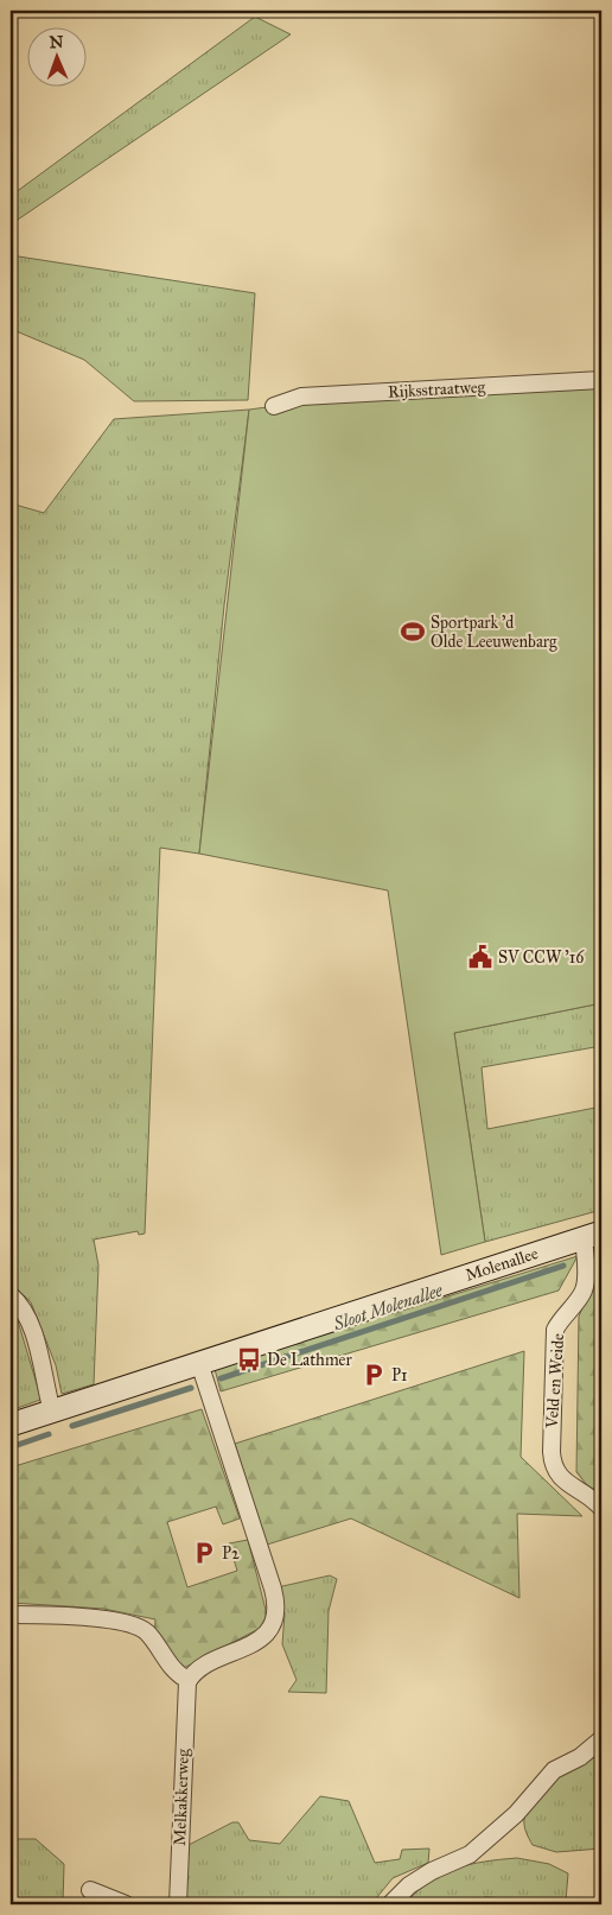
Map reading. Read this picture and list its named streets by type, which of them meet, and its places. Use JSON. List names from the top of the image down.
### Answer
{
  "streets": {
    "main road": ["Molenallee"],
    "street": ["Rijksstraatweg", "Veld en Weide", "Melkakkerweg"]
  },
  "crossings": [
    ["Molenallee", "Veld en Weide"]
  ],
  "water": ["Sloot Molenallee"],
  "places": {
    "sports": ["Sportpark 'd Olde Leeuwenbarg"],
    "public building": ["SV CCW '16"],
    "bus stop": ["De Lathmer"],
    "parking": ["P1", "P2"]
  },
  "north": "top"
}
